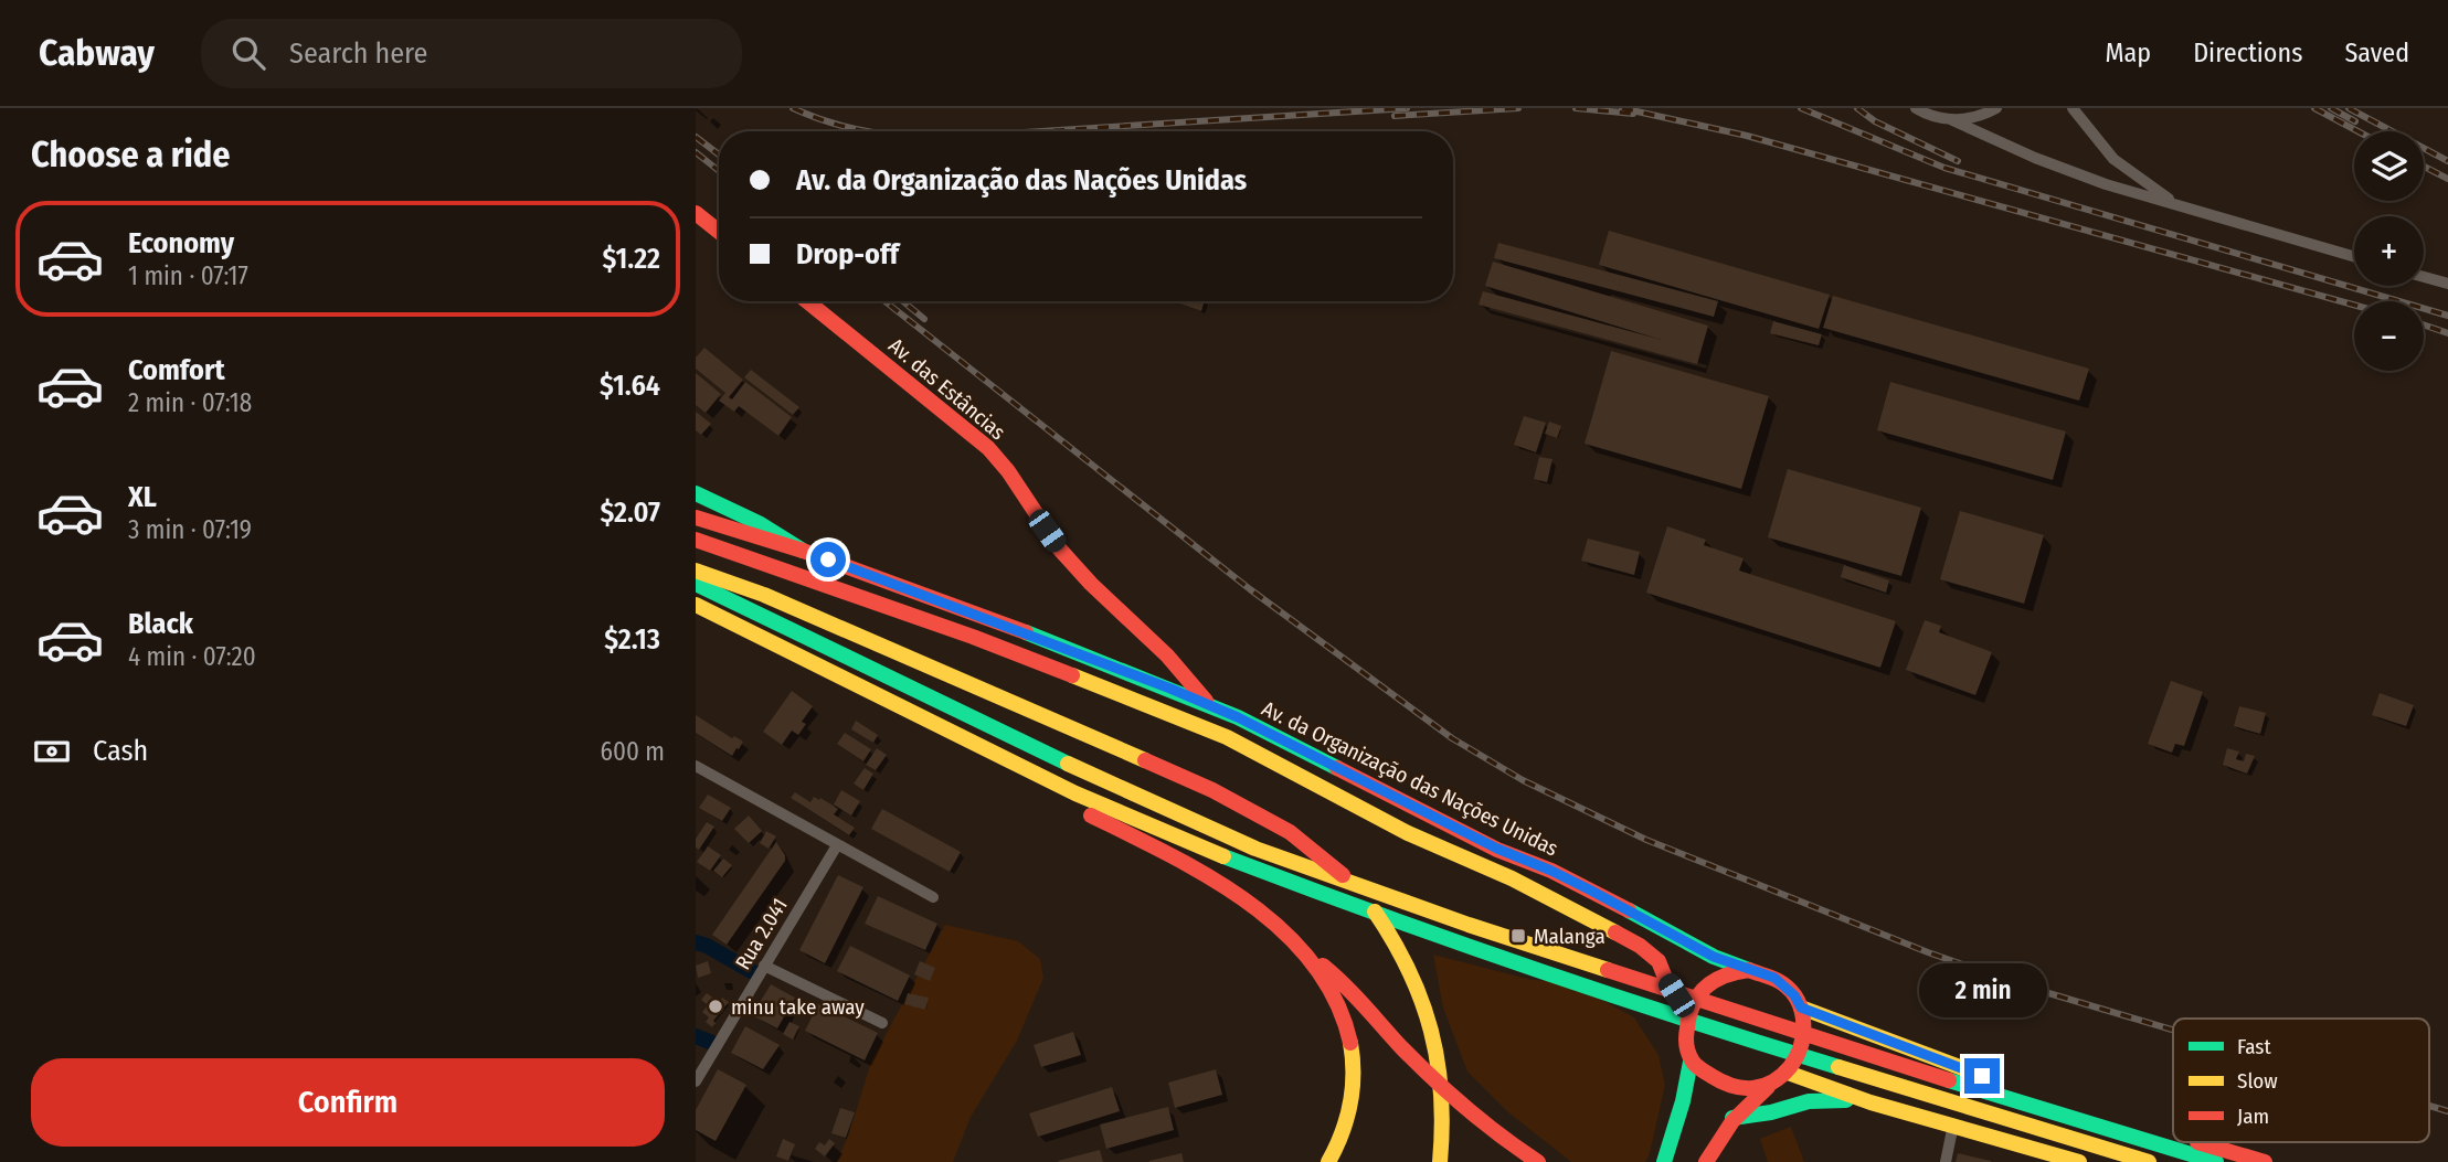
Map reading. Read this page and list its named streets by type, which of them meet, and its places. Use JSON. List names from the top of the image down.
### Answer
{
  "streets": {
    "main road": ["Av. das Estâncias", "Av. da Organização das Nações Unidas"],
    "street": ["Rua 2.041"]
  },
  "crossings": [
    ["Av. das Estâncias", "Av. da Organização das Nações Unidas"]
  ],
  "places": {
    "transit": ["Malanga"],
    "other": ["minu take away"]
  },
  "legend": ["Fast", "Slow", "Jam"],
  "page": {
    "header": "Cabway",
    "search": "Search here",
    "nav": ["Map", "Directions", "Saved"],
    "heading": "Choose a ride",
    "map_buttons": ["+", "−"],
    "banner": ["Av. da Organização das Nações Unidas", "Drop-off"],
    "list": [
      {
        "name": "Economy",
        "note": "1 min · 07:17",
        "value": "$1.22"
      },
      {
        "name": "Comfort",
        "note": "2 min · 07:18",
        "value": "$1.64"
      },
      {
        "name": "XL",
        "note": "3 min · 07:19",
        "value": "$2.07"
      },
      {
        "name": "Black",
        "note": "4 min · 07:20",
        "value": "$2.13"
      }
    ],
    "pay": ["Cash", "600 m"],
    "bubble": "2 min",
    "buttons": "Confirm"
  }
}
